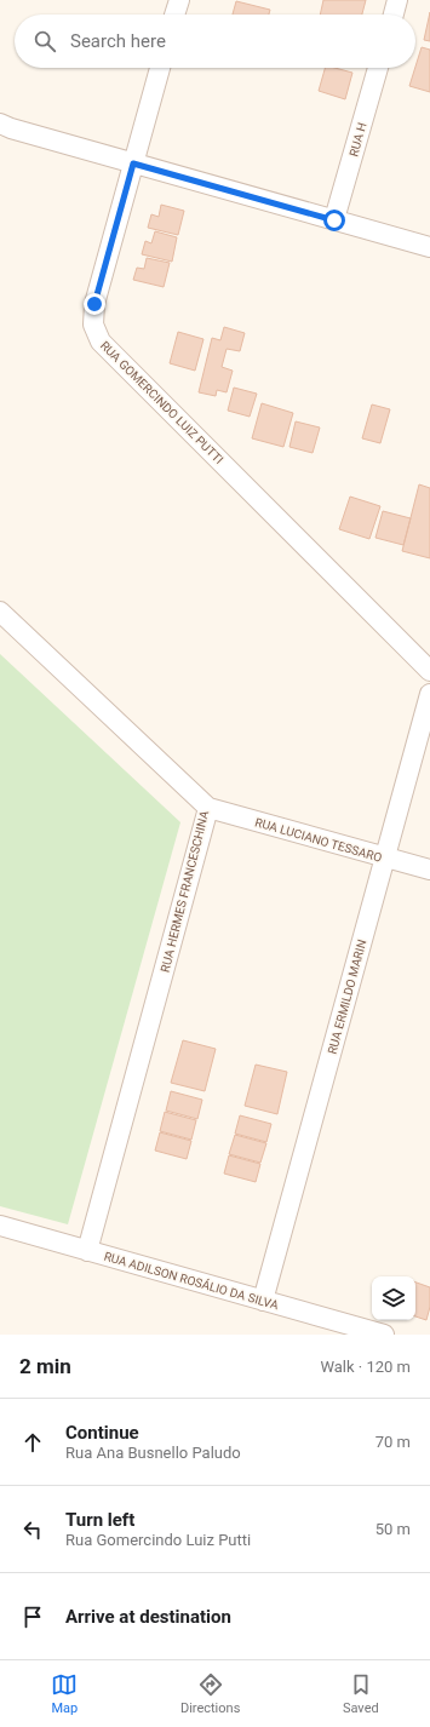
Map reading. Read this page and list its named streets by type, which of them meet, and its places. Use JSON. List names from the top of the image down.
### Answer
{
  "streets": {
    "street": [
      "RUA H",
      "RUA GOMERCINDO LUIZ PUTTI",
      "RUA LUCIANO TESSARO",
      "RUA HERMES FRANCESCHINA",
      "RUA ERMILDO MARIN",
      "RUA ADILSON ROSÁLIO DA SILVA"
    ]
  },
  "crossings": [
    ["RUA LUCIANO TESSARO", "RUA HERMES FRANCESCHINA"],
    ["RUA LUCIANO TESSARO", "RUA ERMILDO MARIN"],
    ["RUA HERMES FRANCESCHINA", "RUA ADILSON ROSÁLIO DA SILVA"],
    ["RUA ERMILDO MARIN", "RUA ADILSON ROSÁLIO DA SILVA"]
  ],
  "page": {
    "search": "Search here",
    "heading": ["2 min", "Walk · 120 m"],
    "list": [
      ["Continue", "Rua Ana Busnello Paludo", "70 m"],
      ["Turn left", "Rua Gomercindo Luiz Putti", "50 m"],
      "Arrive at destination"
    ],
    "nav": ["Map", "Directions", "Saved"]
  }
}
